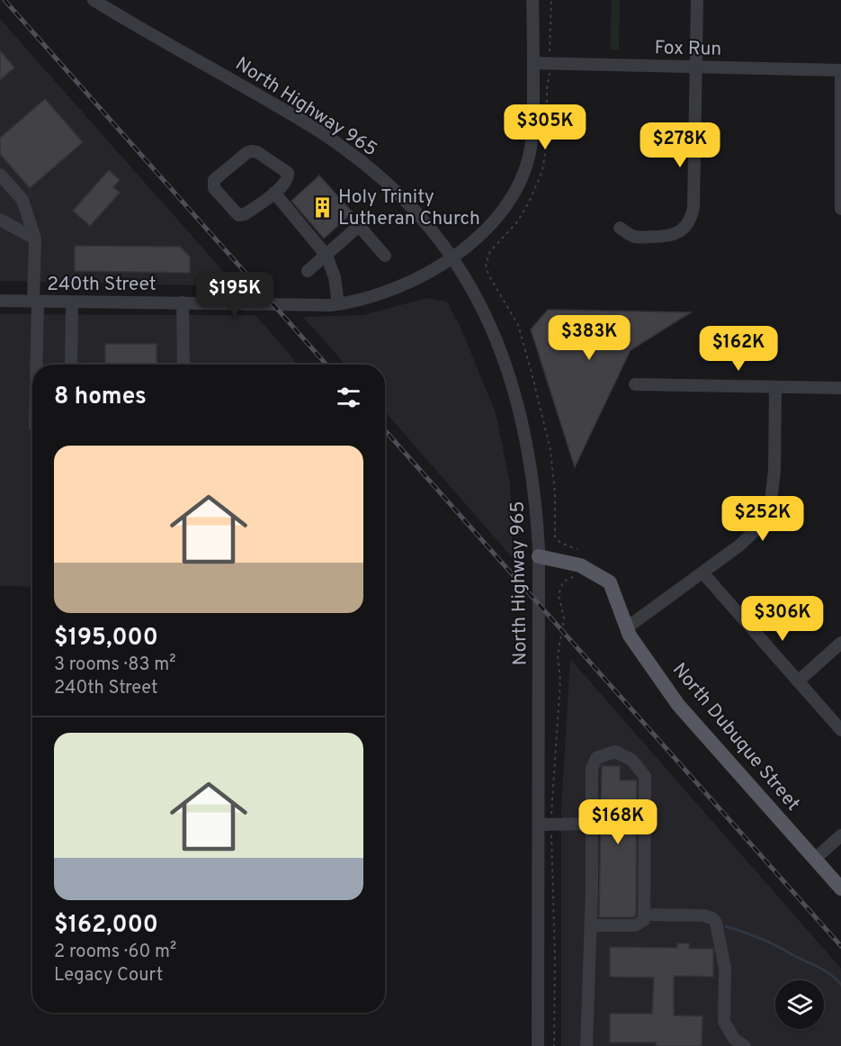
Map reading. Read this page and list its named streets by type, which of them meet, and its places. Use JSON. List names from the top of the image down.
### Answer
{
  "streets": {
    "main road": ["North Dubuque Street"],
    "street": ["Fox Run", "North Highway 965", "240th Street"]
  },
  "crossings": [
    ["Fox Run", "240th Street"],
    ["North Highway 965", "240th Street"],
    ["North Highway 965", "North Dubuque Street"]
  ],
  "places": {
    "building": ["Holy Trinity Lutheran Church"]
  },
  "page": {
    "price": [
      "$305K",
      "$278K",
      "$195K",
      "$383K",
      "$162K",
      "$252K",
      "$306K",
      "$168K"
    ],
    "heading": "8 homes",
    "list": [
      {
        "name": "$195,000",
        "note": "3 rooms · 83 m² · 240th Street"
      },
      {
        "name": "$162,000",
        "note": "2 rooms · 60 m² · Legacy Court"
      }
    ]
  }
}
